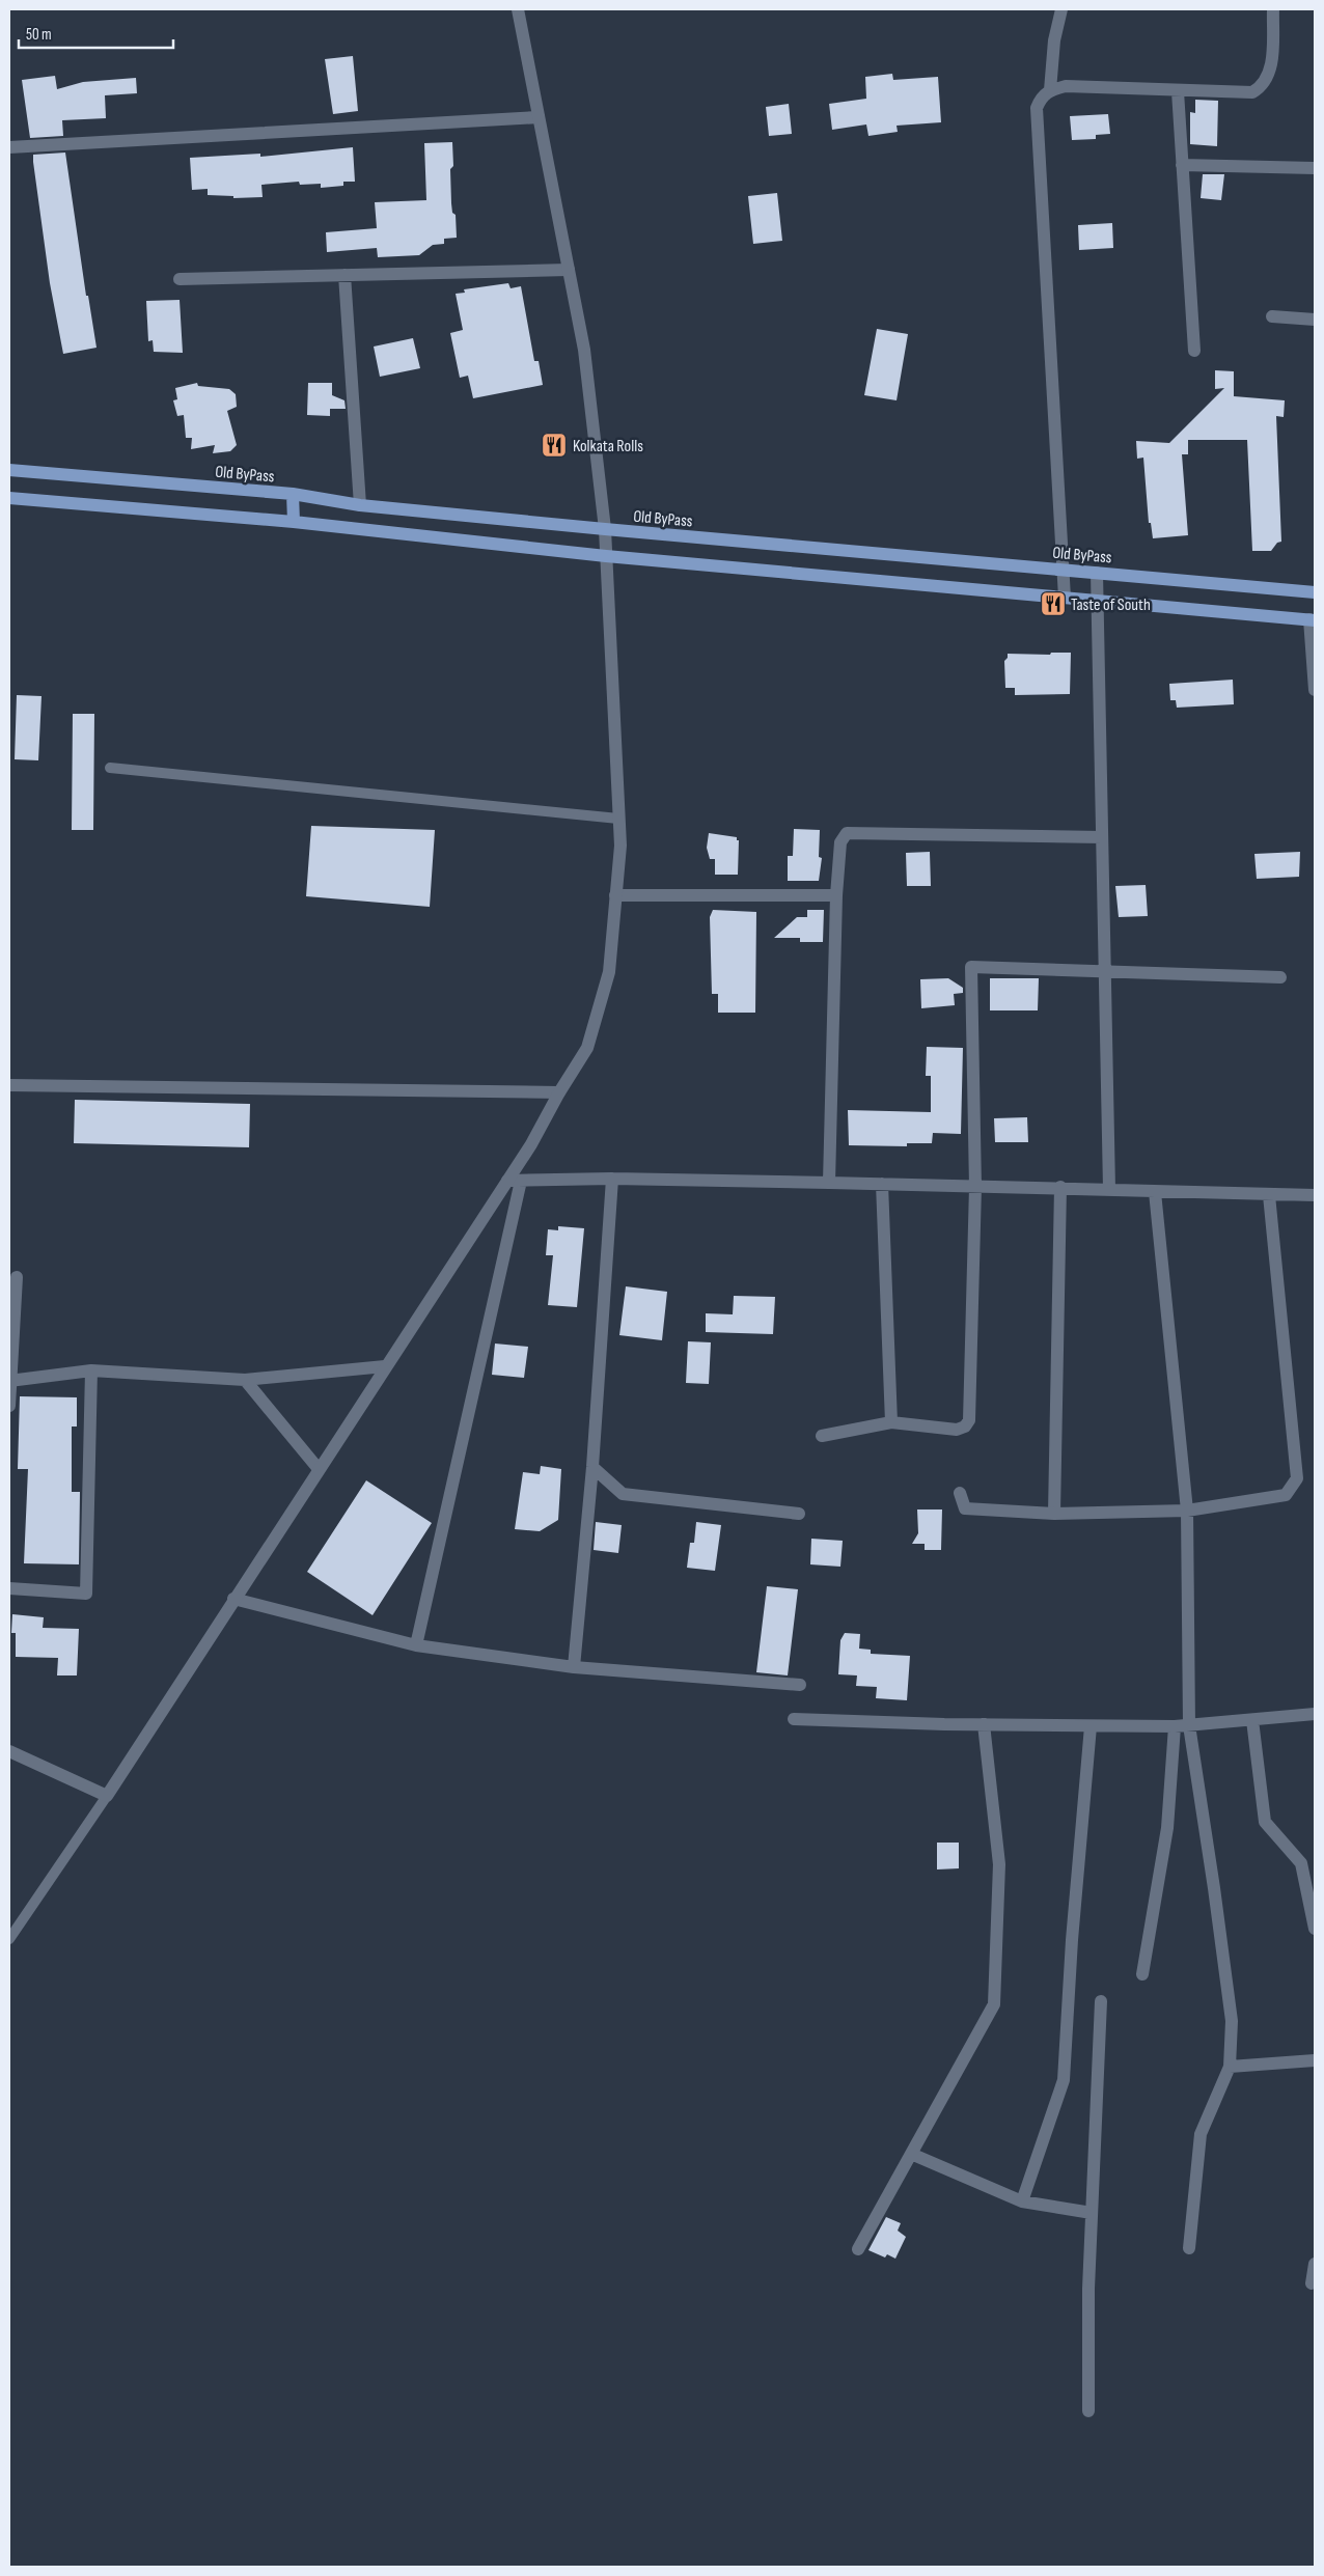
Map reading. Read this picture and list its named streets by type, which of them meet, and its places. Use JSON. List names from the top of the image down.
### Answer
{
  "streets": {
    "main road": ["Old ByPass"]
  },
  "places": {
    "restaurant": ["Kolkata Rolls", "Taste of South"]
  },
  "scale_bar": "50 m"
}
